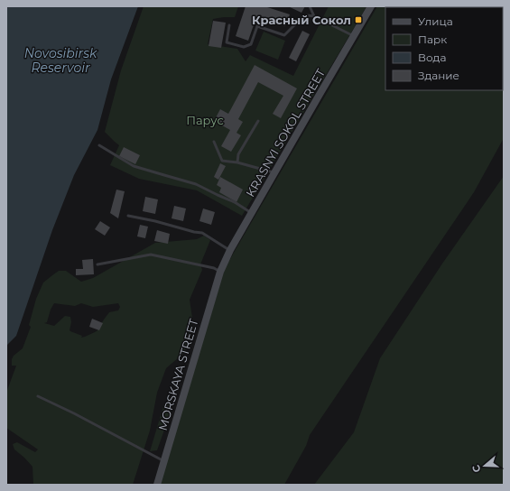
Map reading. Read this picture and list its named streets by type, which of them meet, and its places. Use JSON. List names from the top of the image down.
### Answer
{
  "streets": {
    "street": ["KRASNYI SOKOL STREET", "MORSKAYA STREET"]
  },
  "crossings": [
    ["KRASNYI SOKOL STREET", "MORSKAYA STREET"]
  ],
  "water": ["Novosibirsk Reservoir"],
  "parks": ["Парус"],
  "places": {
    "transit": ["Красный Сокол"]
  },
  "legend": [
    "Улица",
    "Парк",
    "Вода",
    "Здание"
  ],
  "north": "left"
}
